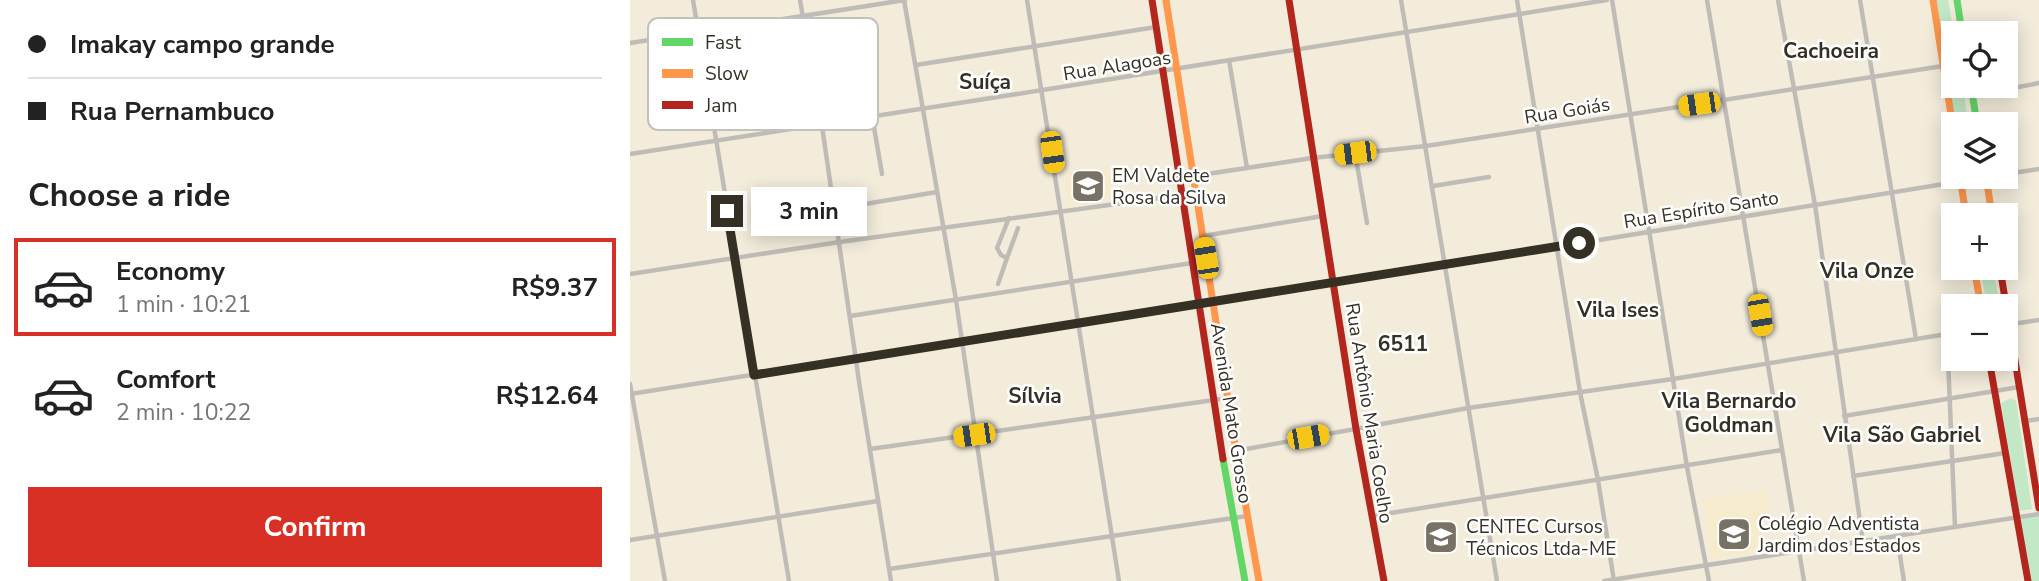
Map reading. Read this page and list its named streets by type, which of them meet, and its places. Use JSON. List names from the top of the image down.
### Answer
{
  "streets": {
    "main road": ["Avenida Mato Grosso", "Rua Antônio Maria Coelho"],
    "street": ["Rua Alagoas", "Rua Goiás", "Rua Espírito Santo"]
  },
  "crossings": [
    ["Rua Alagoas", "Avenida Mato Grosso"],
    ["Rua Alagoas", "Rua Antônio Maria Coelho"],
    ["Rua Goiás", "Avenida Mato Grosso"],
    ["Rua Goiás", "Rua Antônio Maria Coelho"],
    ["Rua Espírito Santo", "Avenida Mato Grosso"],
    ["Rua Espírito Santo", "Rua Antônio Maria Coelho"]
  ],
  "districts": [
    "Cachoeira",
    "Suíça",
    "Vila Onze",
    "Vila Ises",
    "6511",
    "Sílvia",
    "Vila Bernardo Goldman",
    "Vila São Gabriel"
  ],
  "places": {
    "school or university": ["EM Valdete Rosa da Silva", "Colégio Adventista Jardim dos Estados", "CENTEC Cursos Técnicos Ltda-ME"]
  },
  "legend": ["Fast", "Slow", "Jam"],
  "page": {
    "banner": ["Imakay campo grande", "Rua Pernambuco"],
    "map_buttons": ["+", "−"],
    "heading": "Choose a ride",
    "bubble": "3 min",
    "list": [
      {
        "name": "Economy",
        "note": "1 min · 10:21",
        "value": "R$9.37"
      },
      {
        "name": "Comfort",
        "note": "2 min · 10:22",
        "value": "R$12.64"
      }
    ],
    "buttons": "Confirm"
  }
}
